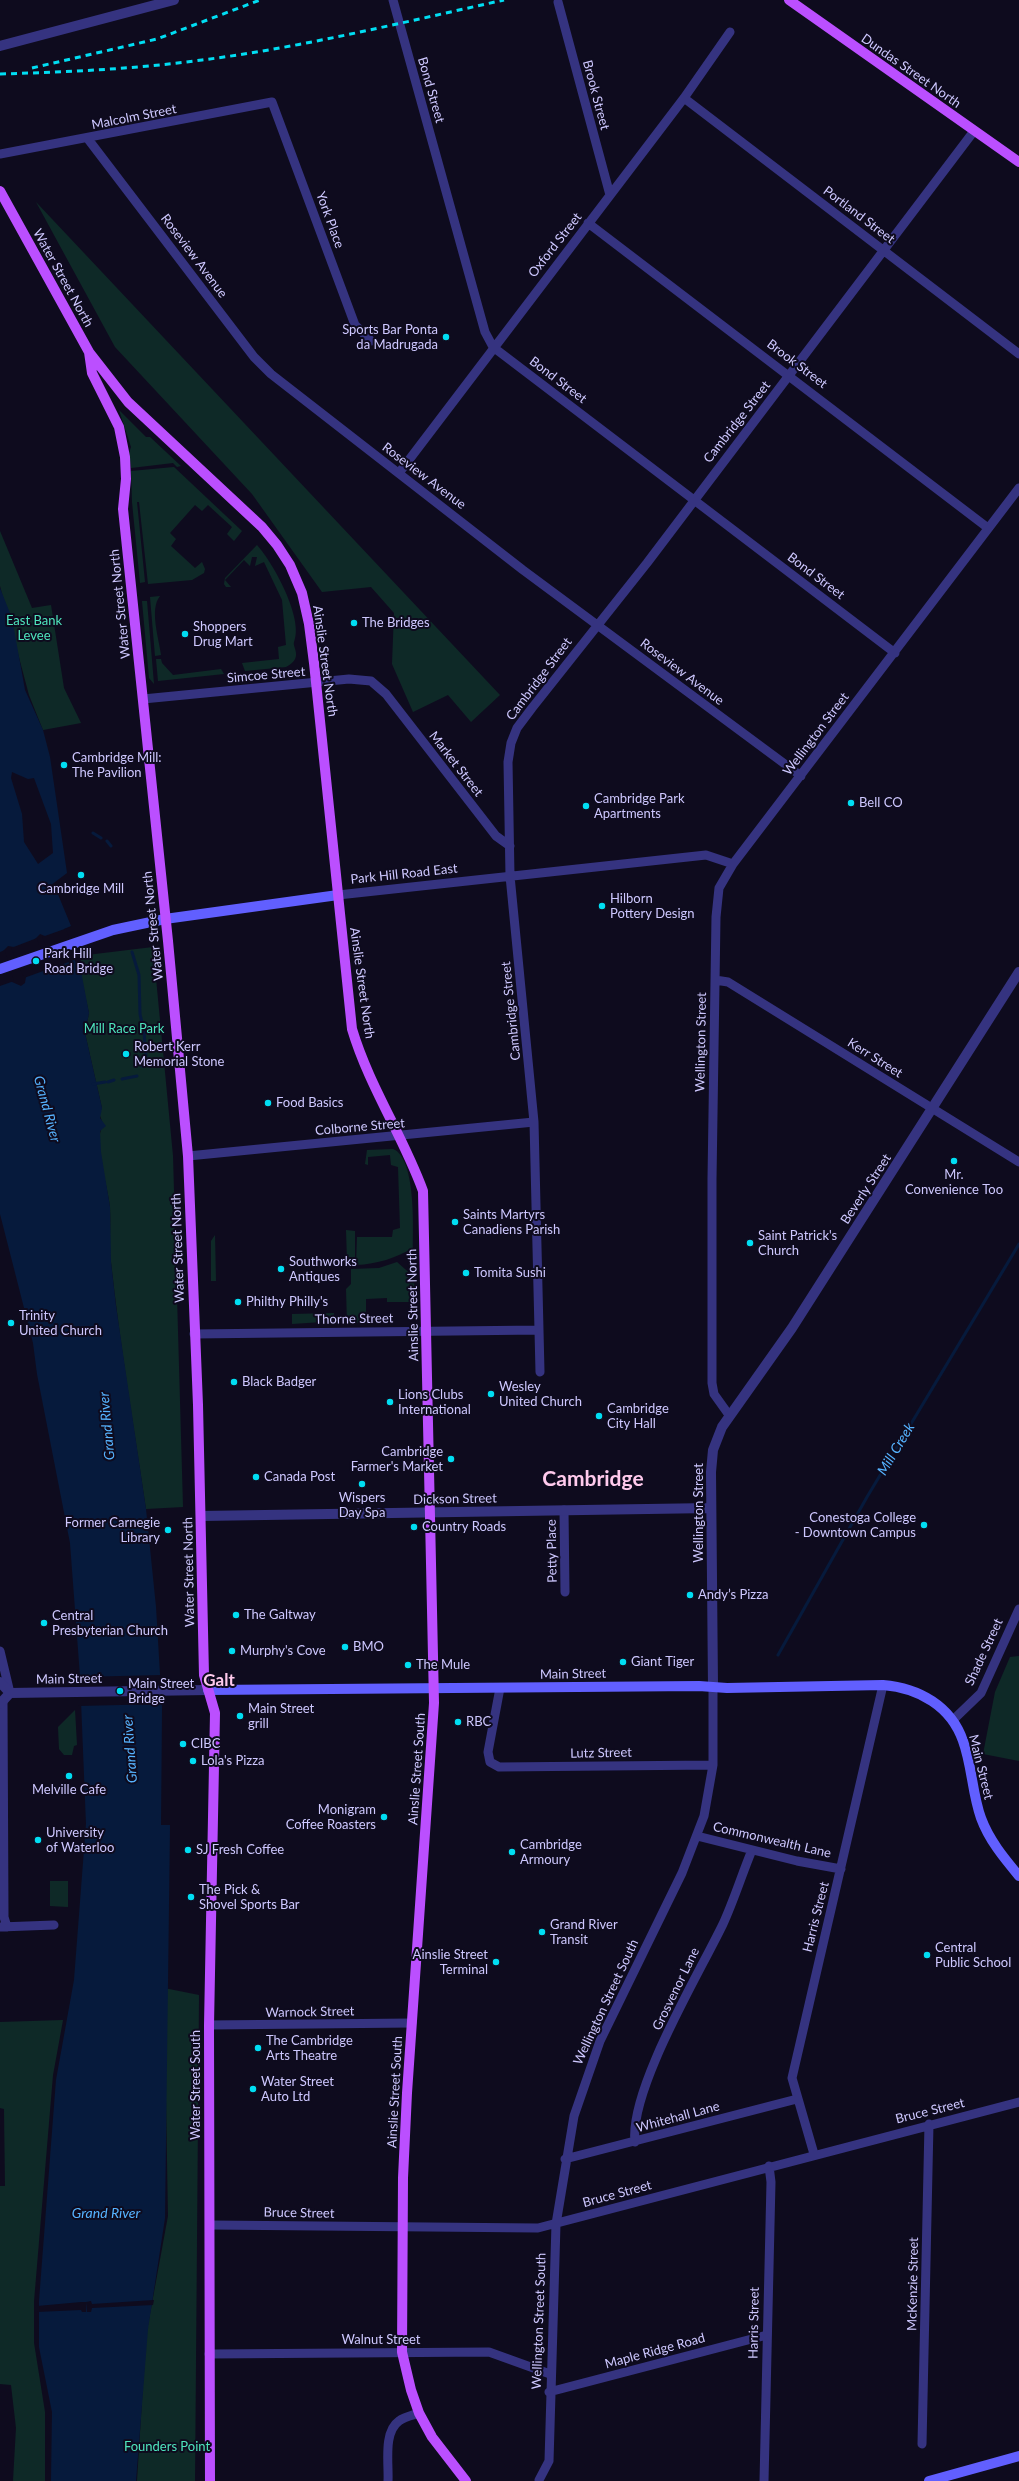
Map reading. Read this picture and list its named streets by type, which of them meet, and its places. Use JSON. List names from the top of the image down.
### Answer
{
  "streets": {
    "main road": [
      "Dundas Street North",
      "Water Street North",
      "Ainslie Street North",
      "Park Hill Road East",
      "Main Street",
      "Ainslie Street South",
      "Water Street South"
    ],
    "street": [
      "Bond Street",
      "Brook Street",
      "Malcolm Street",
      "Portland Street",
      "York Place",
      "Oxford Street",
      "Roseview Avenue",
      "Cambridge Street",
      "Simcoe Street",
      "Wellington Street",
      "Market Street",
      "Kerr Street",
      "Colborne Street",
      "Beverly Street",
      "Thorne Street",
      "Dickson Street",
      "Petty Place",
      "Shade Street",
      "Lutz Street",
      "Commonwealth Lane",
      "Harris Street",
      "Grosvenor Lane",
      "Wellington Street South",
      "Warnock Street",
      "Bruce Street",
      "Whitehall Lane",
      "McKenzie Street",
      "Walnut Street",
      "Maple Ridge Road"
    ]
  },
  "crossings": [
    ["Dundas Street North", "Cambridge Street"],
    ["Bond Street", "Oxford Street"],
    ["Bond Street", "Cambridge Street"],
    ["Bond Street", "Wellington Street"],
    ["Brook Street", "Oxford Street"],
    ["Brook Street", "Cambridge Street"],
    ["Brook Street", "Wellington Street"],
    ["Malcolm Street", "York Place"],
    ["Malcolm Street", "Roseview Avenue"],
    ["Portland Street", "Oxford Street"],
    ["Portland Street", "Cambridge Street"],
    ["Oxford Street", "Roseview Avenue"],
    ["Roseview Avenue", "Cambridge Street"],
    ["Roseview Avenue", "Wellington Street"],
    ["Water Street North", "Ainslie Street North"],
    ["Water Street North", "Simcoe Street"],
    ["Water Street North", "Park Hill Road East"],
    ["Water Street North", "Colborne Street"],
    ["Water Street North", "Thorne Street"],
    ["Water Street North", "Dickson Street"],
    ["Water Street North", "Main Street"],
    ["Water Street North", "Water Street South"],
    ["Cambridge Street", "Market Street"],
    ["Cambridge Street", "Park Hill Road East"],
    ["Cambridge Street", "Colborne Street"],
    ["Cambridge Street", "Thorne Street"],
    ["Ainslie Street North", "Simcoe Street"],
    ["Ainslie Street North", "Park Hill Road East"],
    ["Ainslie Street North", "Colborne Street"],
    ["Ainslie Street North", "Thorne Street"],
    ["Ainslie Street North", "Dickson Street"],
    ["Ainslie Street North", "Main Street"],
    ["Ainslie Street North", "Ainslie Street South"],
    ["Simcoe Street", "Market Street"],
    ["Wellington Street", "Park Hill Road East"],
    ["Wellington Street", "Kerr Street"],
    ["Wellington Street", "Beverly Street"],
    ["Wellington Street", "Dickson Street"],
    ["Wellington Street", "Main Street"],
    ["Wellington Street", "Wellington Street South"],
    ["Kerr Street", "Beverly Street"],
    ["Dickson Street", "Petty Place"],
    ["Shade Street", "Main Street"],
    ["Main Street", "Lutz Street"],
    ["Main Street", "Ainslie Street South"],
    ["Main Street", "Harris Street"],
    ["Main Street", "Wellington Street South"],
    ["Main Street", "Water Street South"],
    ["Lutz Street", "Wellington Street South"],
    ["Ainslie Street South", "Warnock Street"],
    ["Ainslie Street South", "Bruce Street"],
    ["Ainslie Street South", "Walnut Street"],
    ["Commonwealth Lane", "Harris Street"],
    ["Commonwealth Lane", "Grosvenor Lane"],
    ["Commonwealth Lane", "Wellington Street South"],
    ["Harris Street", "Bruce Street"],
    ["Harris Street", "Whitehall Lane"],
    ["Harris Street", "Maple Ridge Road"],
    ["Grosvenor Lane", "Whitehall Lane"],
    ["Wellington Street South", "Bruce Street"],
    ["Wellington Street South", "Whitehall Lane"],
    ["Wellington Street South", "Walnut Street"],
    ["Wellington Street South", "Maple Ridge Road"],
    ["Warnock Street", "Water Street South"],
    ["Water Street South", "Bruce Street"],
    ["Water Street South", "Walnut Street"],
    ["Bruce Street", "McKenzie Street"]
  ],
  "districts": ["Cambridge", "Galt"],
  "water": ["Grand River", "Mill Creek"],
  "parks": ["East Bank Levee", "Mill Race Park", "Founders Point"],
  "places": [
    "Sports Bar Ponta da Madrugada",
    "The Bridges",
    "Shoppers Drug Mart",
    "Cambridge Mill: The Pavilion",
    "Bell CO",
    "Cambridge Park Apartments",
    "Cambridge Mill",
    "Hilborn Pottery Design",
    "Park Hill Road Bridge",
    "Robert Kerr Memorial Stone",
    "Food Basics",
    "Mr. Convenience Too",
    "Saints Martyrs Canadiens Parish",
    "Saint Patrick's Church",
    "Southworks Antiques",
    "Tomita Sushi",
    "Philthy Philly's",
    "Trinity United Church",
    "Black Badger",
    "Wesley United Church",
    "Lions Clubs International",
    "Cambridge City Hall",
    "Cambridge Farmer's Market",
    "Canada Post",
    "Wispers Day Spa",
    "Conestoga College - Downtown Campus",
    "Country Roads",
    "Former Carnegie Library",
    "Andy’s Pizza",
    "The Galtway",
    "Central Presbyterian Church",
    "BMO",
    "Murphy's Cove",
    "Giant Tiger",
    "The Mule",
    "Main Street Bridge",
    "Main Street grill",
    "RBC",
    "CIBC",
    "Lola's Pizza",
    "Melville Cafe",
    "Monigram Coffee Roasters",
    "University of Waterloo",
    "SJ Fresh Coffee",
    "Cambridge Armoury",
    "The Pick & Shovel Sports Bar",
    "Grand River Transit",
    "Central Public School",
    "Ainslie Street Terminal",
    "The Cambridge Arts Theatre",
    "Water Street Auto Ltd"
  ]
}
